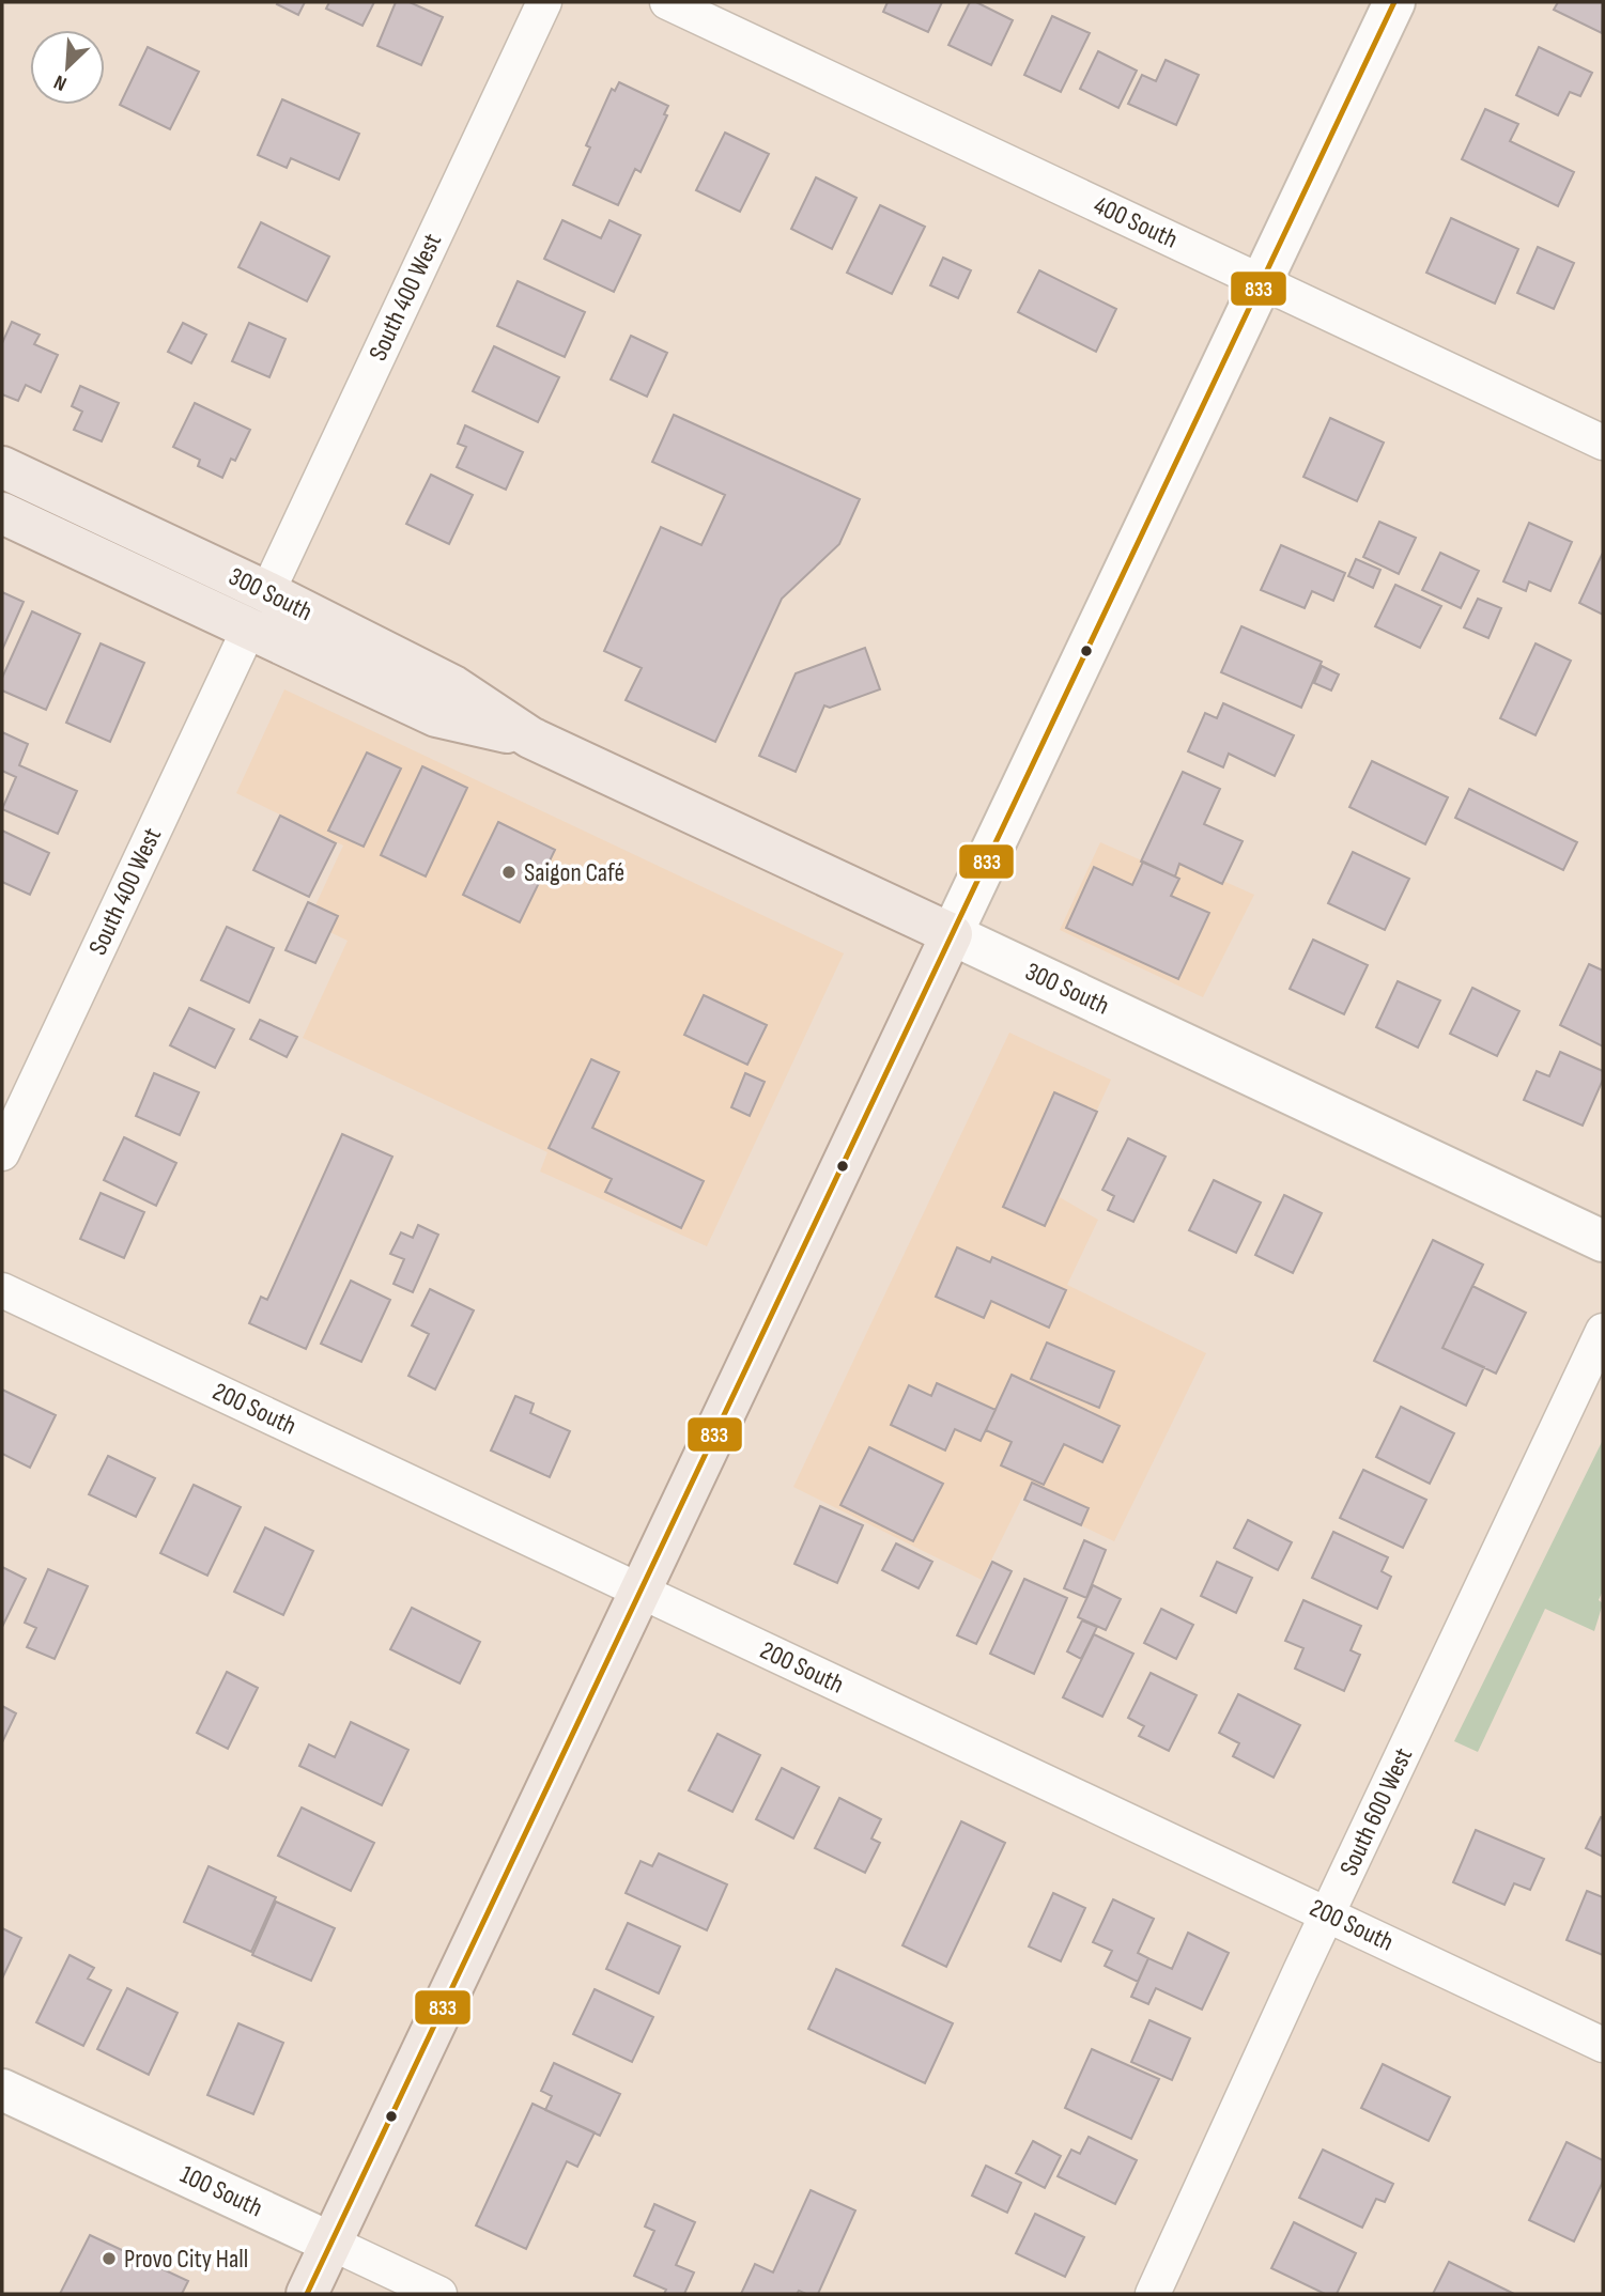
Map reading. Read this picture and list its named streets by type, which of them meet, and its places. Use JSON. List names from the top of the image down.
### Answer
{
  "streets": {
    "main road": ["300 South"],
    "street": [
      "400 South",
      "South 400 West",
      "200 South",
      "South 600 West",
      "100 South"
    ]
  },
  "crossings": [
    ["South 400 West", "300 South"],
    ["200 South", "South 600 West"]
  ],
  "places": ["Saigon Café", "Provo City Hall"],
  "lines": ["transit line 833"],
  "north": "bottom left"
}
